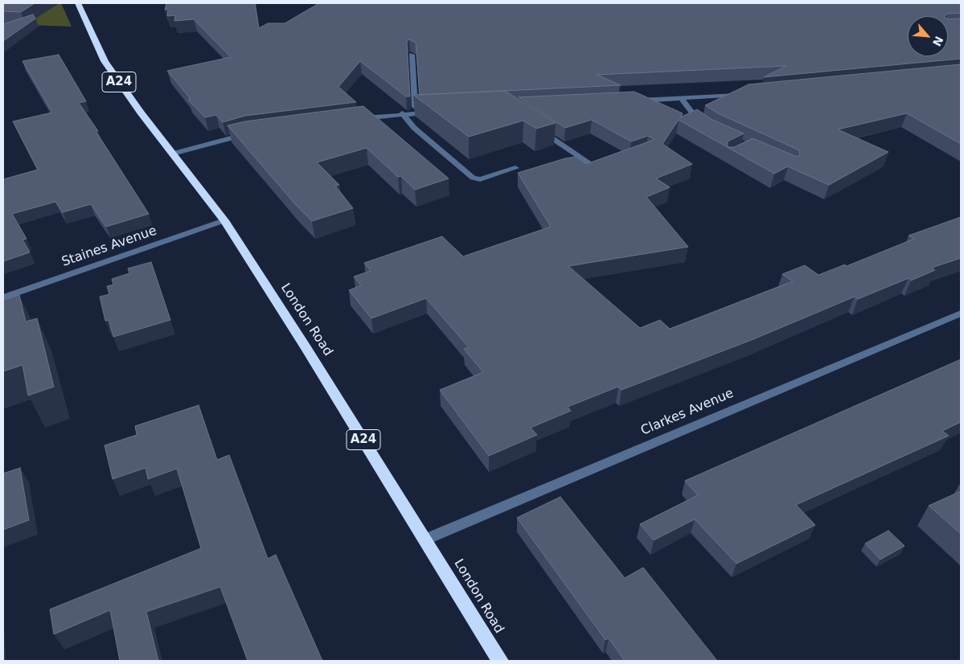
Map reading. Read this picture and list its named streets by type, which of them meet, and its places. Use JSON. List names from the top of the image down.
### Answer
{
  "streets": {
    "highway": ["A24", "London Road"],
    "street": ["Staines Avenue", "Clarkes Avenue"]
  },
  "crossings": [
    ["Staines Avenue", "London Road"],
    ["London Road", "Clarkes Avenue"]
  ],
  "north": "bottom right"
}
